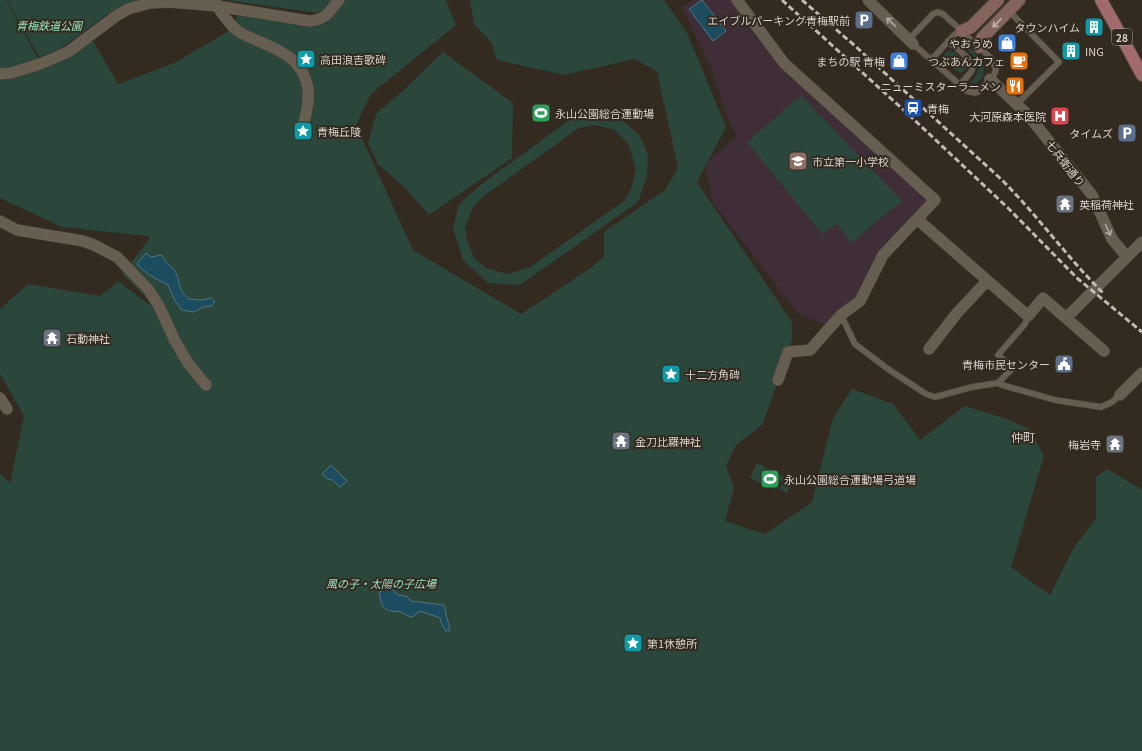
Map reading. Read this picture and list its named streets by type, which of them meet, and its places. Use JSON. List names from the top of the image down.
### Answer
{
  "streets": {
    "main road": ["28"],
    "street": ["七兵衛通り"]
  },
  "one_way": ["七兵衛通り"],
  "districts": ["仲町"],
  "parks": ["青梅鉄道公園", "風の子・太陽の子広場"],
  "places": {
    "parking": ["エイブルパーキング青梅駅前", "タイムズ"],
    "building": ["タウンハイム", "ING"],
    "shop": ["やおうめ", "まちの駅 青梅"],
    "place": [
      "高田浪吉歌碑",
      "青梅丘陵",
      "十二方角碑",
      "第1休憩所"
    ],
    "cafe": ["つぶあんカフェ"],
    "restaurant": ["ニューミスターラーメン"],
    "station": ["青梅"],
    "sports": ["永山公園総合運動場", "永山公園総合運動場弓道場"],
    "hospital": ["大河原森本医院"],
    "school or university": ["市立第一小学校"],
    "temple": [
      "英稲荷神社",
      "石動神社",
      "金刀比羅神社",
      "梅岩寺"
    ],
    "public building": ["青梅市民センター"]
  }
}
